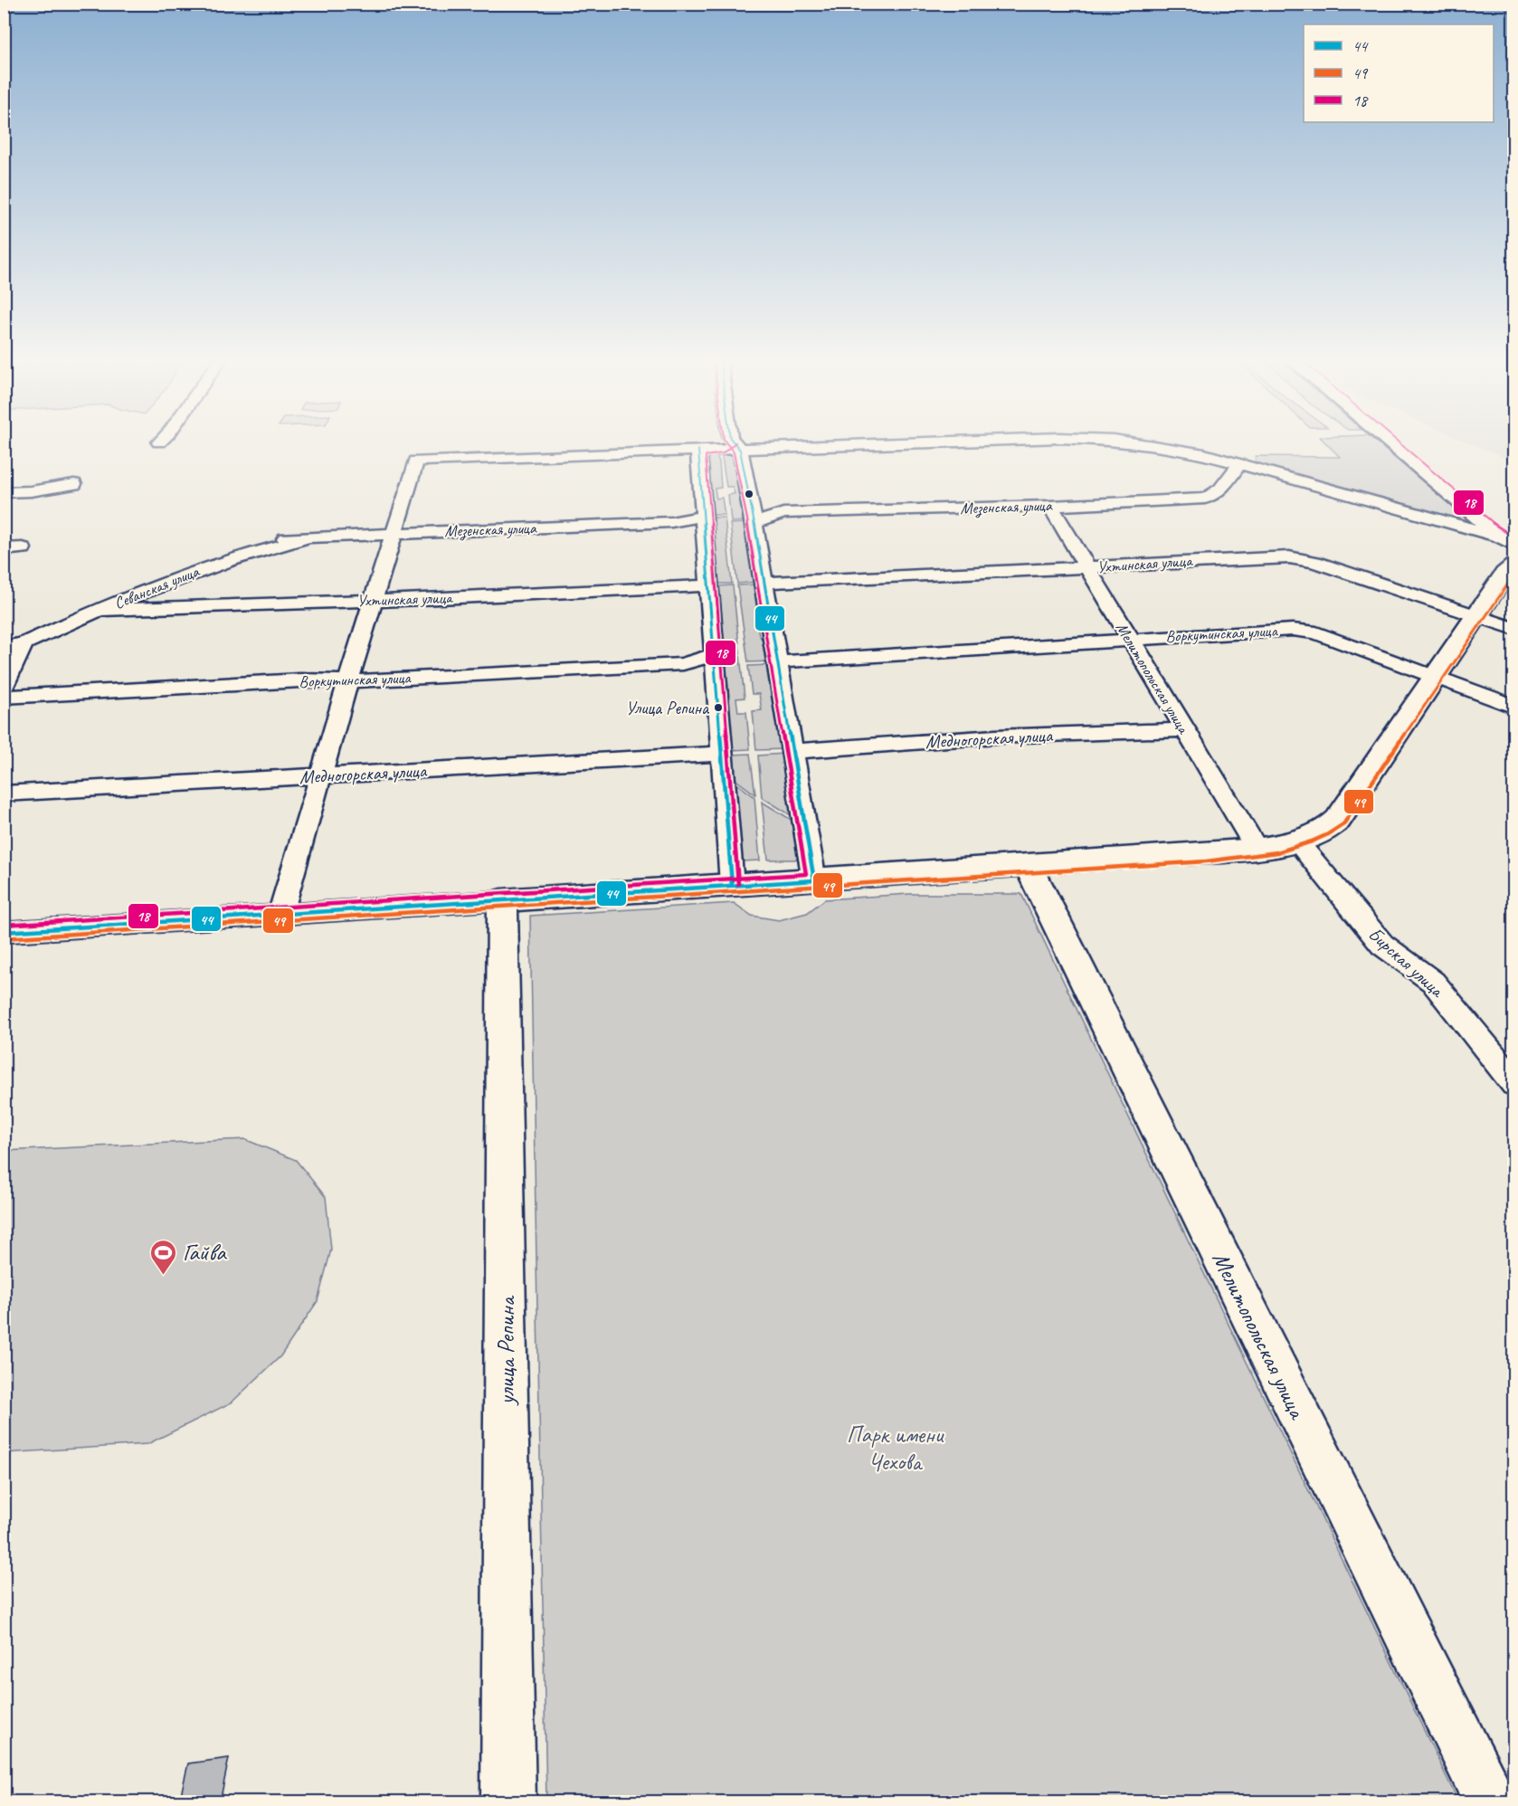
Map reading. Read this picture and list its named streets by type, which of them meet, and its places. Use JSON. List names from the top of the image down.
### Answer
{
  "streets": {
    "main road": ["Мелитопольская улица", "улица Репина"],
    "street": [
      "Мезенская улица",
      "Ухтинская улица",
      "Севанская улица",
      "Воркутинская улица",
      "Медногорская улица",
      "Бирская улица"
    ]
  },
  "crossings": [
    ["Мезенская улица", "Севанская улица"],
    ["Мезенская улица", "Мелитопольская улица"],
    ["Ухтинская улица", "Севанская улица"],
    ["Ухтинская улица", "Мелитопольская улица"],
    ["Воркутинская улица", "Мелитопольская улица"],
    ["Мелитопольская улица", "Медногорская улица"]
  ],
  "parks": ["Парк имени Чехова"],
  "places": {
    "other": ["Улица Репина"],
    "sports": ["Гайва"]
  },
  "lines": ["transit line 44", "transit line 18", "transit line 49"],
  "legend": ["44", "49", "18"]
}
